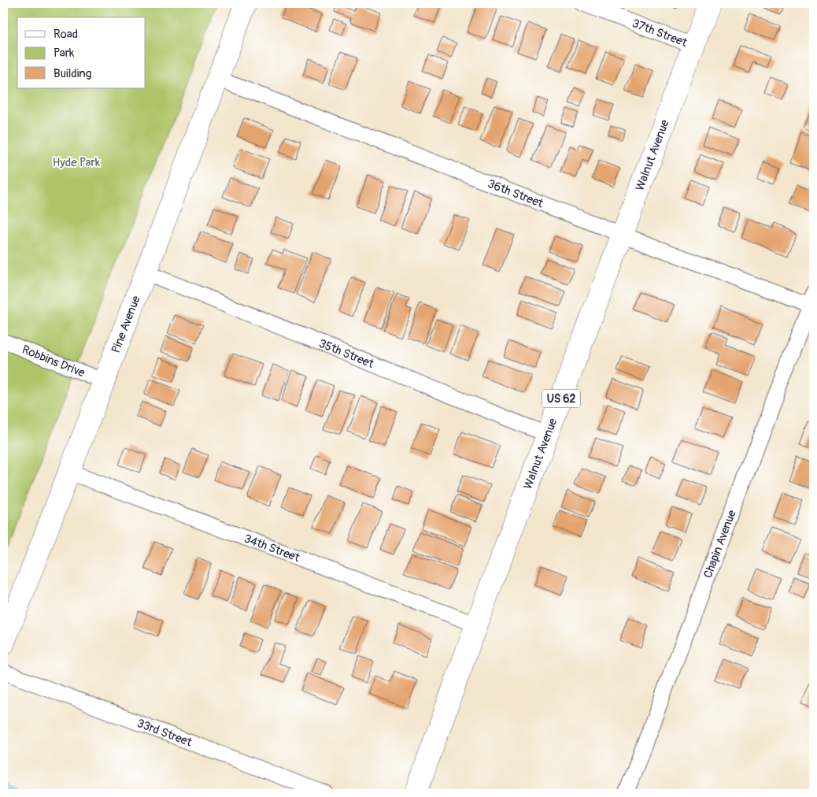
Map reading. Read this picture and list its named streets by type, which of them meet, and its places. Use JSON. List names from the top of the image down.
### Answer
{
  "streets": {
    "main road": ["Walnut Avenue", "Pine Avenue", "US 62"],
    "street": [
      "37th Street",
      "36th Street",
      "35th Street",
      "Robbins Drive",
      "Chapin Avenue",
      "34th Street",
      "33rd Street"
    ]
  },
  "crossings": [
    ["37th Street", "Walnut Avenue"],
    ["Walnut Avenue", "36th Street"],
    ["Walnut Avenue", "35th Street"],
    ["Walnut Avenue", "34th Street"],
    ["36th Street", "Pine Avenue"],
    ["36th Street", "Chapin Avenue"],
    ["Pine Avenue", "35th Street"],
    ["Pine Avenue", "Robbins Drive"],
    ["Pine Avenue", "34th Street"]
  ],
  "parks": ["Hyde Park"],
  "legend": ["Road", "Park", "Building"]
}
